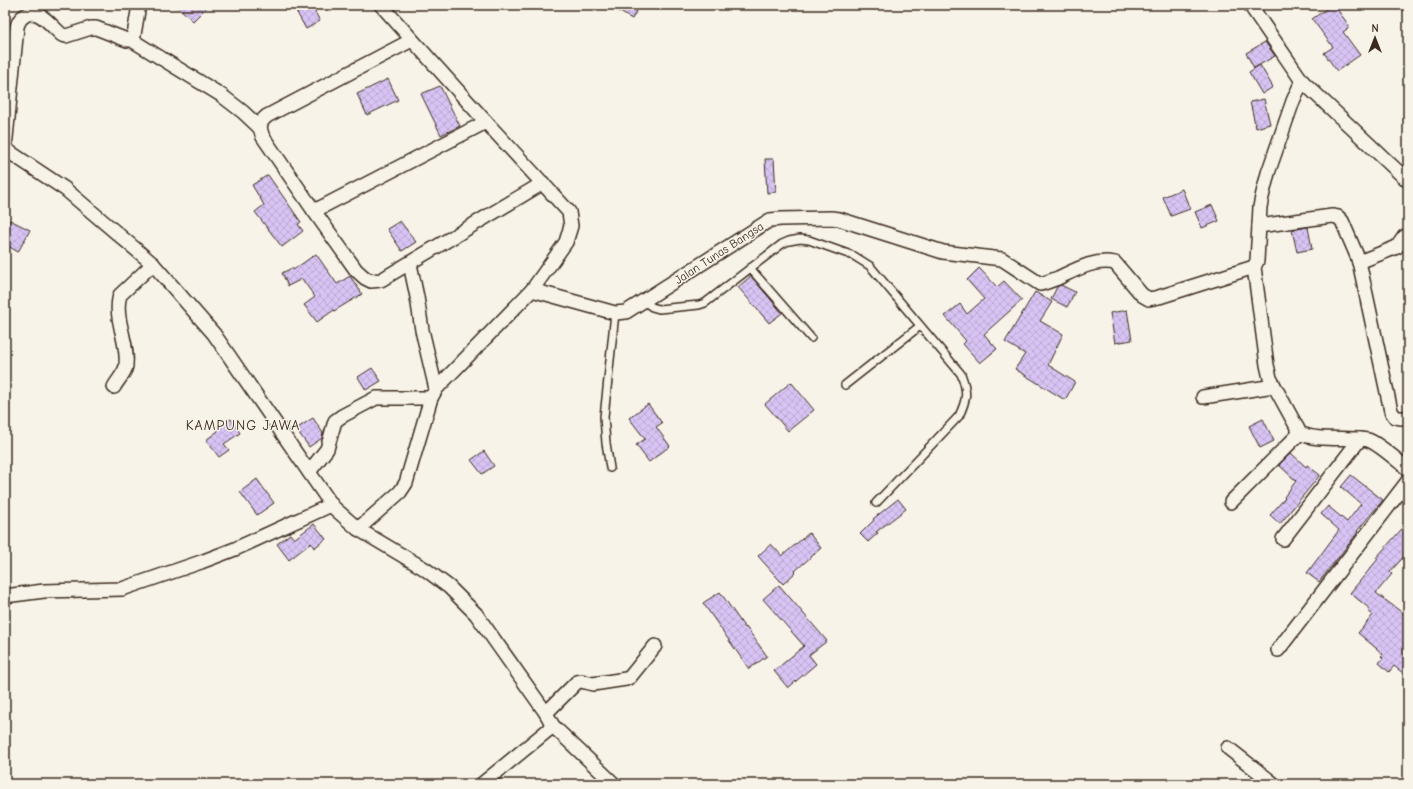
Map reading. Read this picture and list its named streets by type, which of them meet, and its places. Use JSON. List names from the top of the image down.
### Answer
{
  "streets": {
    "street": ["Jalan Tunas Bangsa"]
  },
  "districts": ["KAMPUNG JAWA"],
  "north": "top"
}
